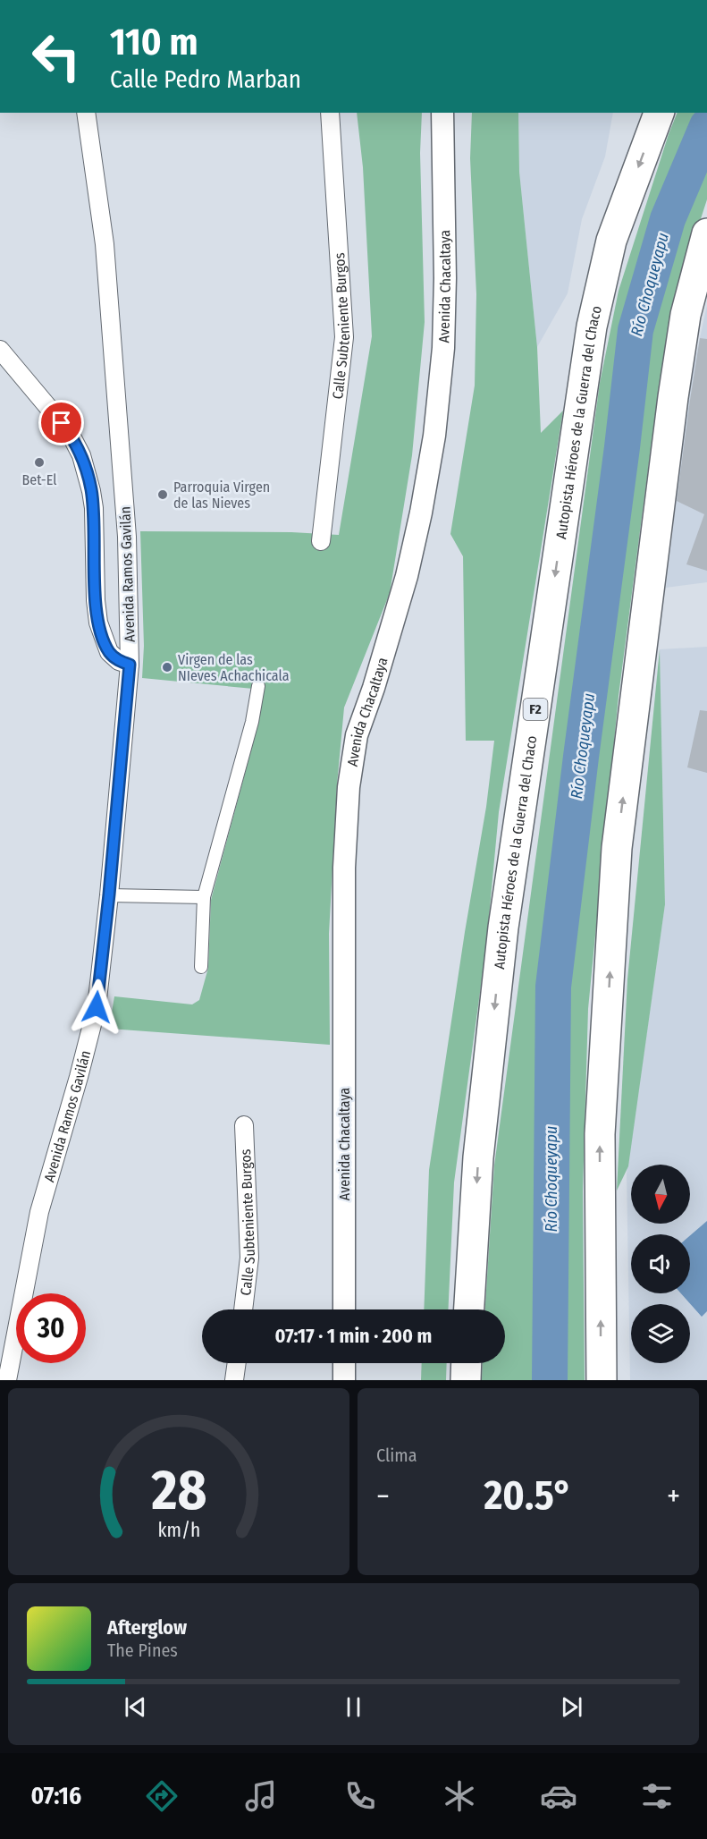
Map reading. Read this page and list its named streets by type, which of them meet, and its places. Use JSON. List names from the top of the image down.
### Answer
{
  "streets": {
    "highway": ["Autopista Héroes de la Guerra del Chaco", "F2"],
    "street": ["Avenida Chacaltaya", "Calle Subteniente Burgos", "Avenida Ramos Gavilán"]
  },
  "water": ["Río Choqueyapu"],
  "places": ["Bet-El", "Parroquia Virgen de las Nieves", "Virgen de las NIeves Achachicala"],
  "north": "bottom",
  "page": {
    "turn": ["110 m", "Calle Pedro Marban"],
    "limit": "30",
    "trip": "07:17 · 1 min · 200 m",
    "tile": "Clima",
    "heat": ["−", "20.5°", "+"],
    "song": ["Afterglow", "The Pines"],
    "tabs": "07:16",
    "gauge": ["28", "km/h"]
  }
}
